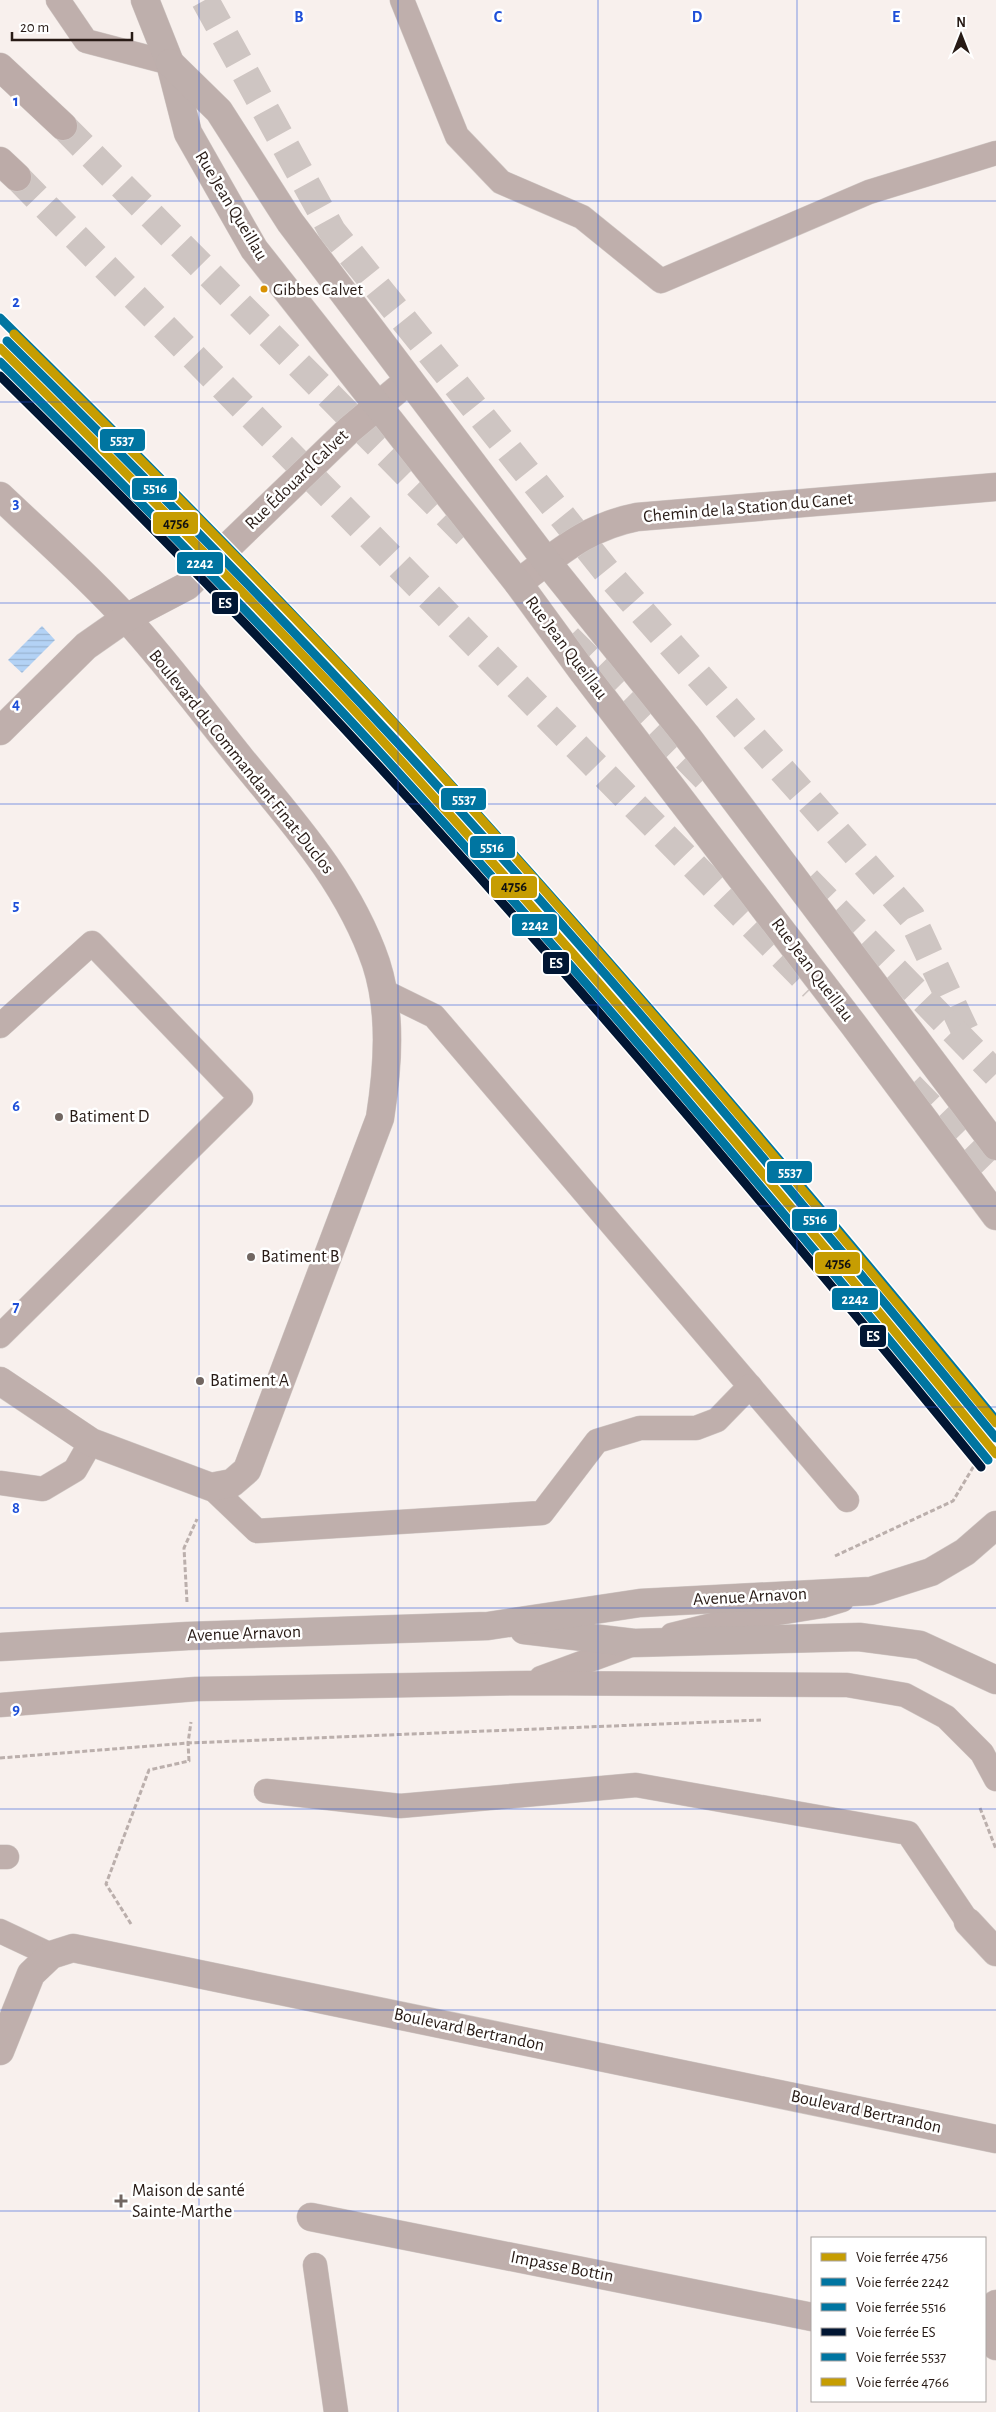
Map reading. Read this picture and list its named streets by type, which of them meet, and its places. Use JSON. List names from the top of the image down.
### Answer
{
  "streets": {
    "main road": ["Rue Jean Queillau", "Avenue Arnavon"],
    "street": [
      "Rue Édouard Calvet",
      "Chemin de la Station du Canet",
      "Boulevard du Commandant Finat-Duclos",
      "Boulevard Bertrandon",
      "Impasse Bottin"
    ]
  },
  "crossings": [
    ["Rue Jean Queillau", "Rue Édouard Calvet"],
    ["Rue Jean Queillau", "Chemin de la Station du Canet"],
    ["Rue Édouard Calvet", "Boulevard du Commandant Finat-Duclos"]
  ],
  "places": {
    "other": [
      "Gibbes Calvet",
      "Batiment D",
      "Batiment B",
      "Batiment A"
    ],
    "health": ["Maison de santé Sainte-Marthe"]
  },
  "lines": [
    "rail line 5537",
    "rail line 4766",
    "rail line 5516",
    "rail line 4756",
    "rail line 2242",
    "rail line ES"
  ],
  "legend": [
    "Voie ferrée 4756",
    "Voie ferrée 2242",
    "Voie ferrée 5516",
    "Voie ferrée ES",
    "Voie ferrée 5537",
    "Voie ferrée 4766"
  ],
  "scale_bar": "20 m",
  "north": "top",
  "grid": {
    "columns": [
      "B",
      "C",
      "D",
      "E"
    ],
    "rows": [
      "1",
      "2",
      "3",
      "4",
      "5",
      "6",
      "7",
      "8",
      "9"
    ]
  }
}
